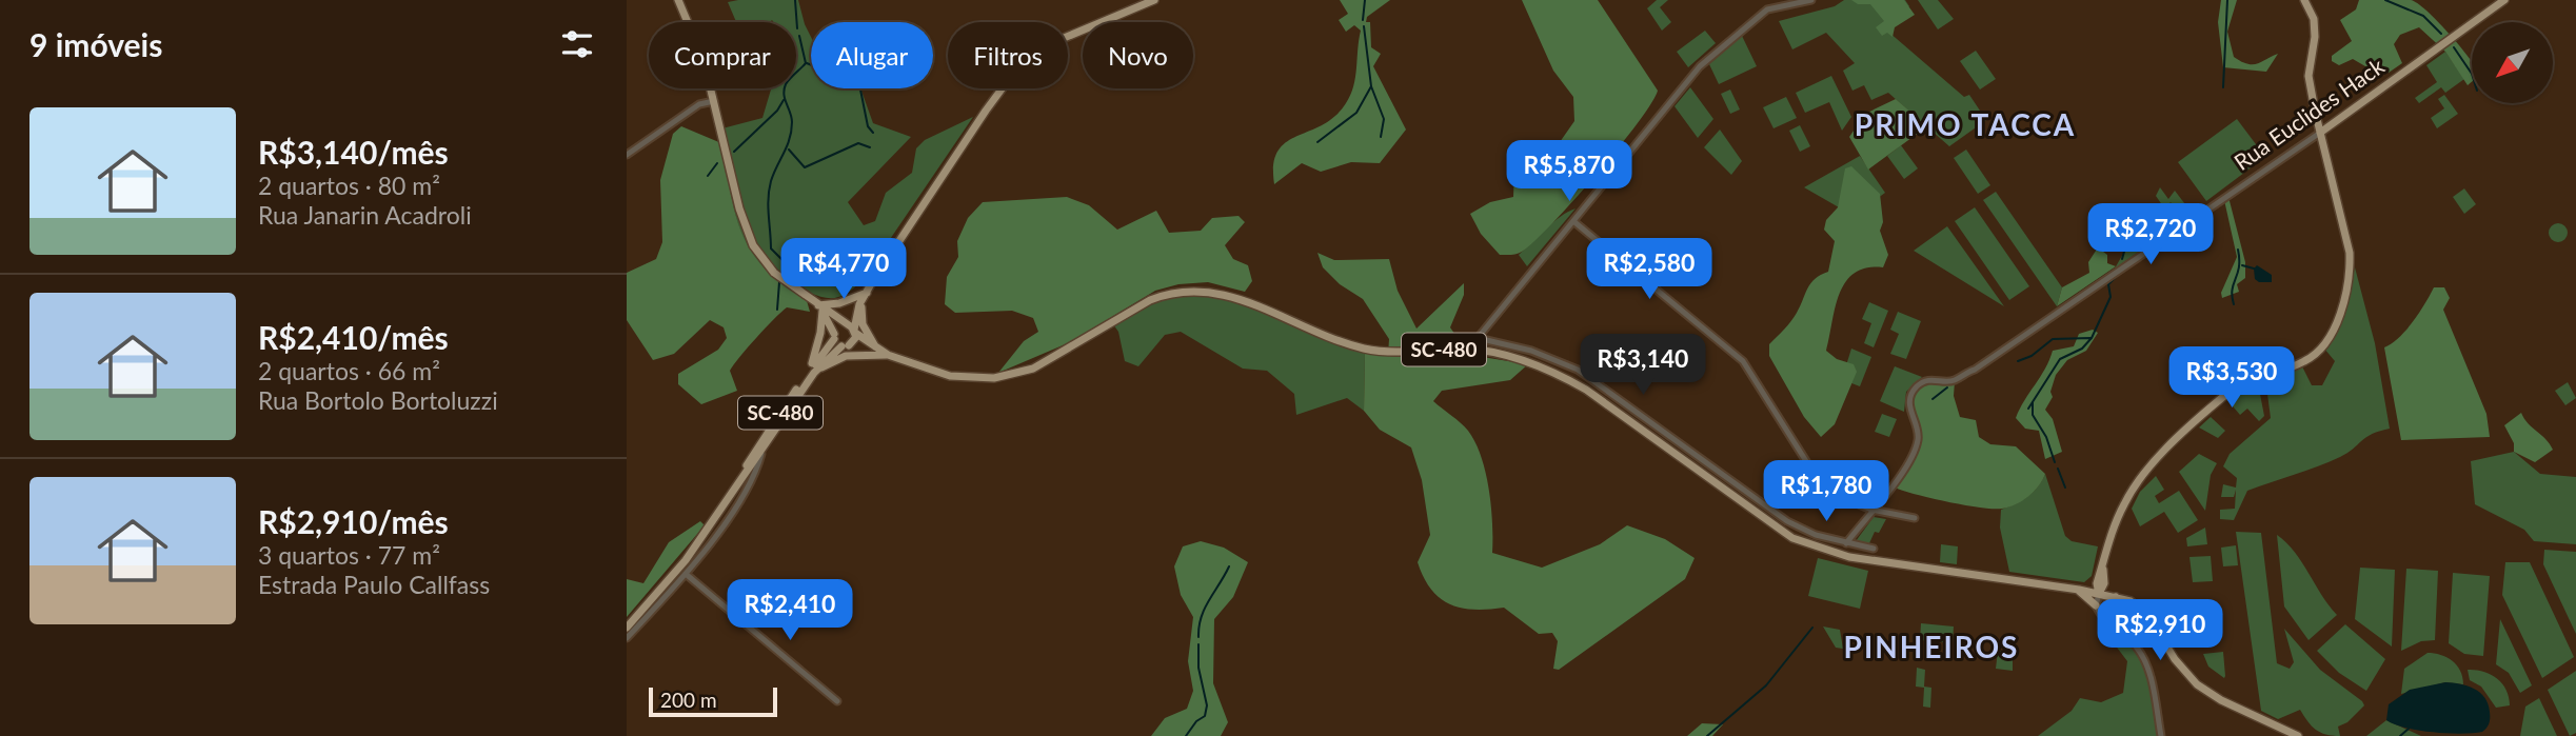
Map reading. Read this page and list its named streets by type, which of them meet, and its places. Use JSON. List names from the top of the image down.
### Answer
{
  "streets": {
    "main road": ["Rua Euclides Hack", "SC-480"]
  },
  "districts": ["PRIMO TACCA", "PINHEIROS"],
  "scale_bar": "200 m",
  "north": "bottom left",
  "page": {
    "heading": "9 imóveis",
    "chip": [
      "Comprar",
      "Alugar",
      "Filtros",
      "Novo"
    ],
    "list": [
      {
        "name": "R$3,140/mês",
        "note": "2 quartos · 80 m² · Rua Janarin Acadroli"
      },
      {
        "name": "R$2,410/mês",
        "note": "2 quartos · 66 m² · Rua Bortolo Bortoluzzi"
      },
      {
        "name": "R$2,910/mês",
        "note": "3 quartos · 77 m² · Estrada Paulo Callfass"
      }
    ],
    "price": [
      "R$5,870",
      "R$2,720",
      "R$4,770",
      "R$2,580",
      "R$3,140",
      "R$3,530",
      "R$1,780",
      "R$2,410",
      "R$2,910"
    ],
    "scale": "200 m"
  }
}
